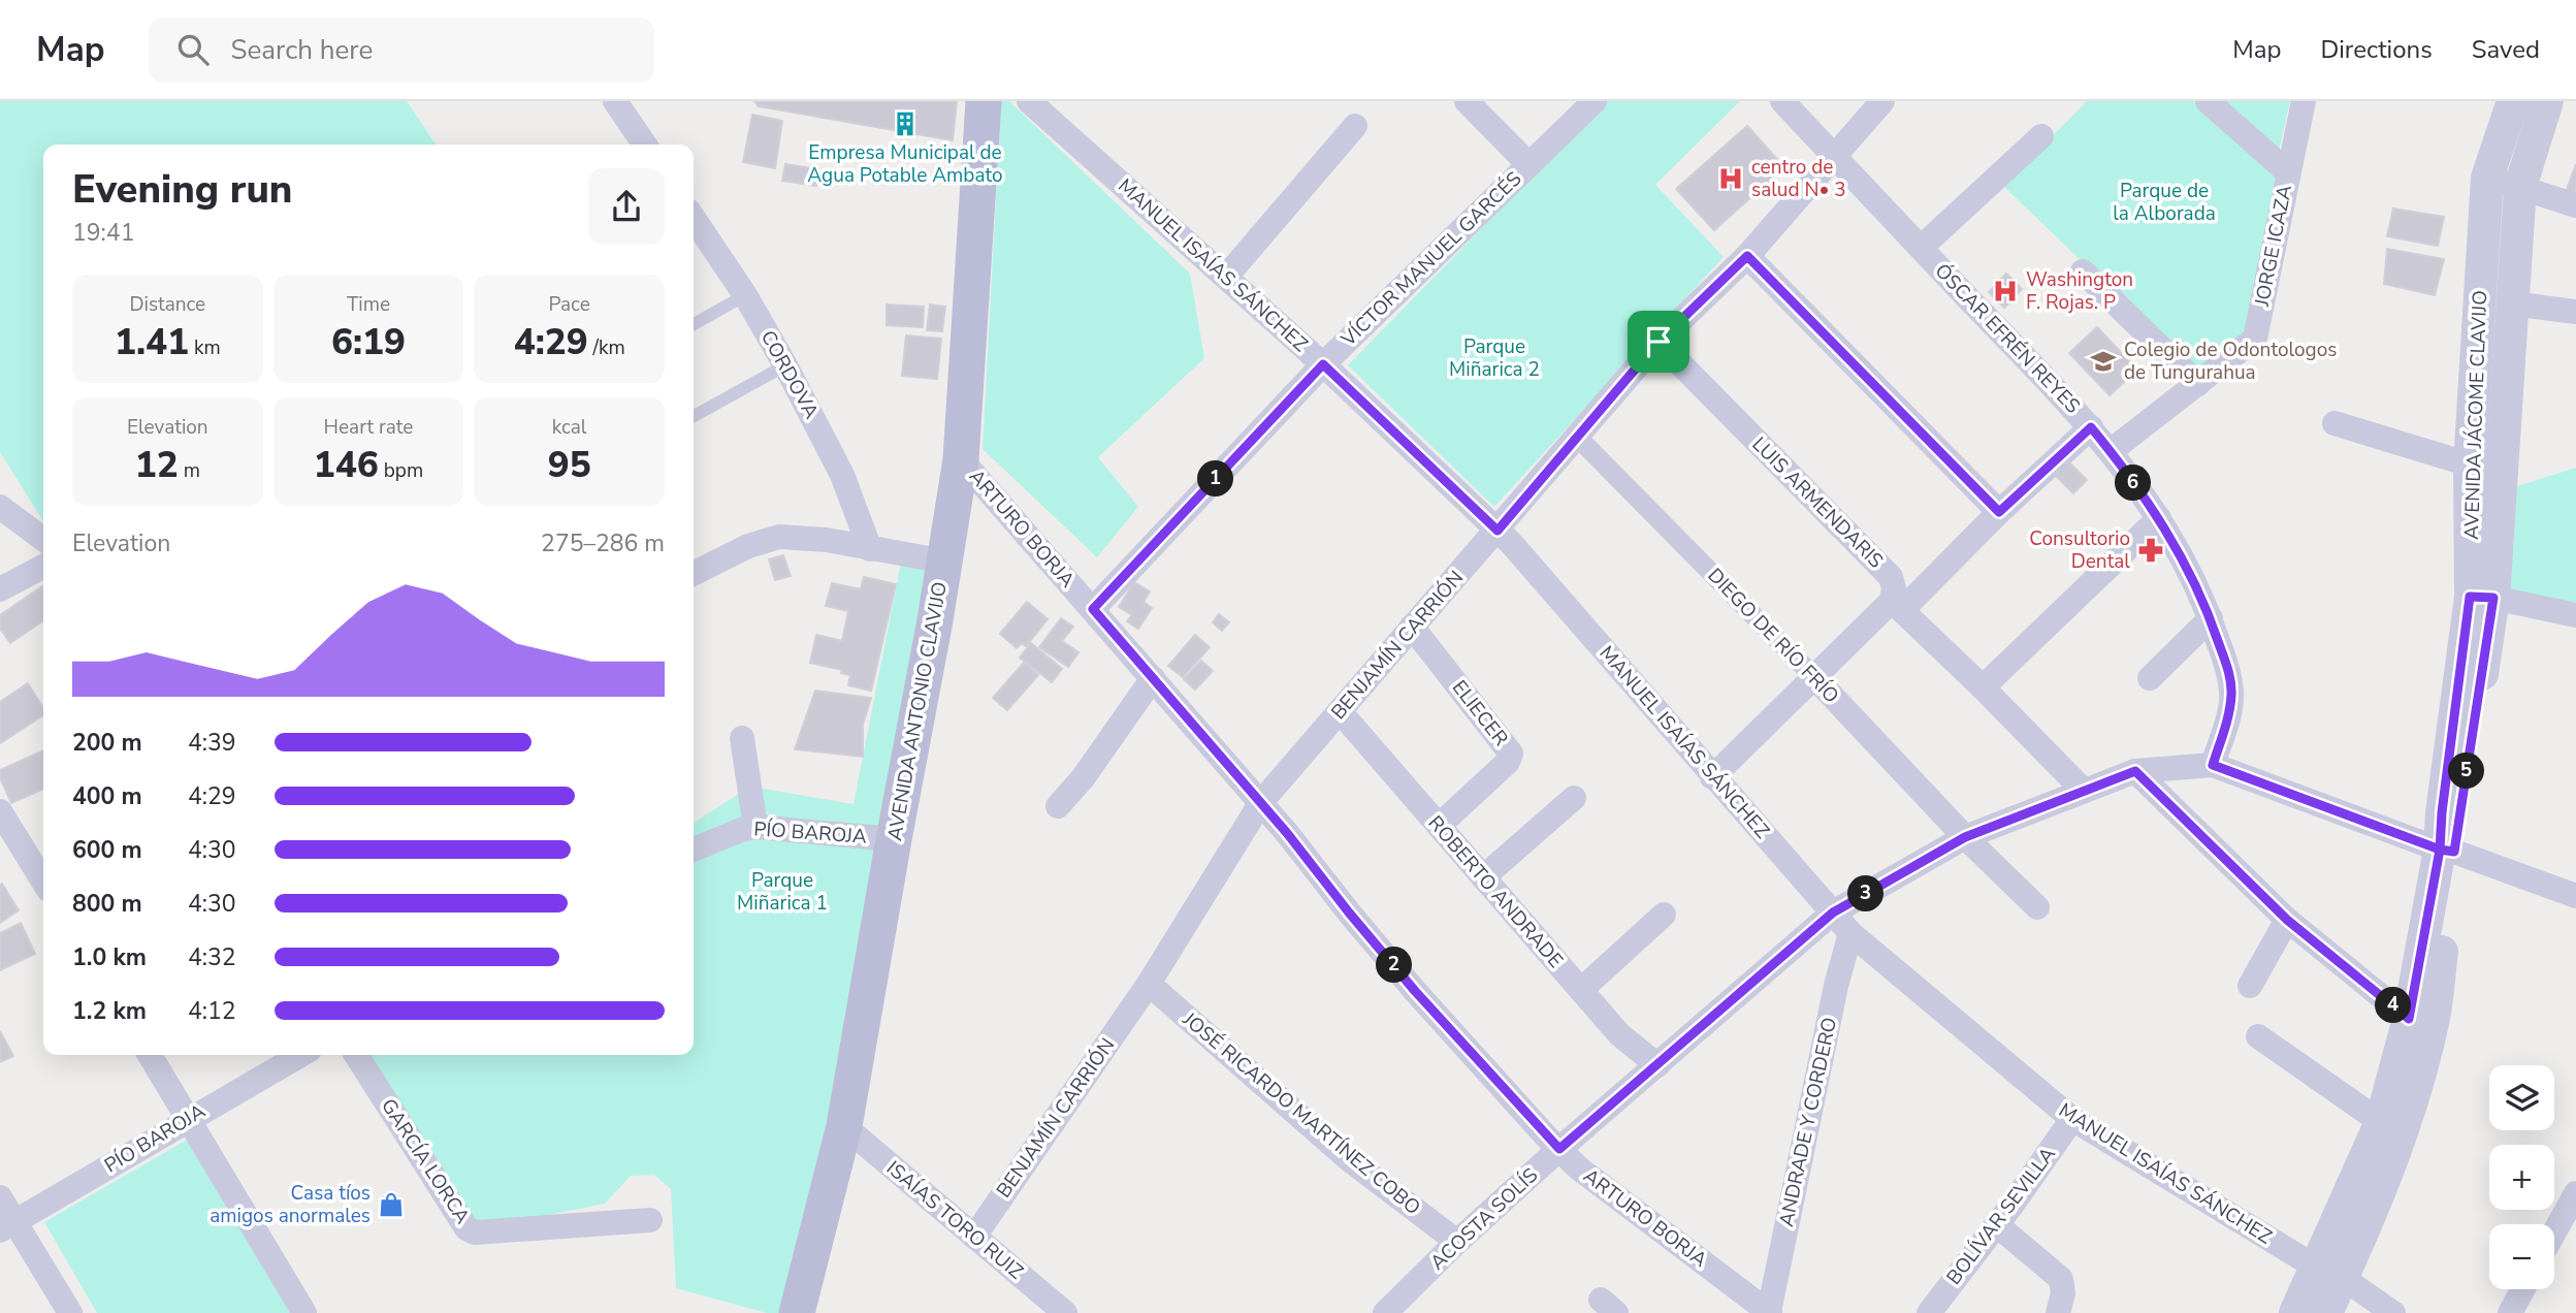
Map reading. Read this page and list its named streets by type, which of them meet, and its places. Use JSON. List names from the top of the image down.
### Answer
{
  "streets": {
    "main road": ["AVENIDA ANTONIO CLAVIJO"],
    "street": [
      "JORGE ICAZA",
      "VÍCTOR MANUEL GARCÉS",
      "MANUEL ISAÍAS SÁNCHEZ",
      "ÓSCAR EFRÉN REYES",
      "CORDOVA",
      "AVENIDA JÁCOME CLAVIJO",
      "LUIS ARMENDARIS",
      "ARTURO BORJA",
      "DIEGO DE RÍO FRÍO",
      "BENJAMÍN CARRIÓN",
      "ELIECER",
      "PÍO BAROJA",
      "ROBERTO ANDRADE",
      "JOSÉ RICARDO MARTÍNEZ COBO",
      "ANDRADE Y CORDERO",
      "GARCÍA LORCA",
      "BOLÍVAR SEVILLA",
      "ACOSTA SOLÍS",
      "ISAÍAS TORO RUIZ"
    ]
  },
  "crossings": [
    ["JORGE ICAZA", "ÓSCAR EFRÉN REYES"],
    ["VÍCTOR MANUEL GARCÉS", "MANUEL ISAÍAS SÁNCHEZ"],
    ["VÍCTOR MANUEL GARCÉS", "ARTURO BORJA"],
    ["MANUEL ISAÍAS SÁNCHEZ", "AVENIDA JÁCOME CLAVIJO"],
    ["MANUEL ISAÍAS SÁNCHEZ", "BENJAMÍN CARRIÓN"],
    ["MANUEL ISAÍAS SÁNCHEZ", "ANDRADE Y CORDERO"],
    ["MANUEL ISAÍAS SÁNCHEZ", "BOLÍVAR SEVILLA"],
    ["MANUEL ISAÍAS SÁNCHEZ", "ACOSTA SOLÍS"],
    ["ÓSCAR EFRÉN REYES", "BENJAMÍN CARRIÓN"],
    ["ÓSCAR EFRÉN REYES", "ACOSTA SOLÍS"],
    ["AVENIDA JÁCOME CLAVIJO", "ACOSTA SOLÍS"],
    ["LUIS ARMENDARIS", "BENJAMÍN CARRIÓN"],
    ["LUIS ARMENDARIS", "ACOSTA SOLÍS"],
    ["ARTURO BORJA", "BENJAMÍN CARRIÓN"],
    ["ARTURO BORJA", "AVENIDA ANTONIO CLAVIJO"],
    ["ARTURO BORJA", "ANDRADE Y CORDERO"],
    ["ARTURO BORJA", "ACOSTA SOLÍS"],
    ["DIEGO DE RÍO FRÍO", "BENJAMÍN CARRIÓN"],
    ["DIEGO DE RÍO FRÍO", "ACOSTA SOLÍS"],
    ["BENJAMÍN CARRIÓN", "ELIECER"],
    ["BENJAMÍN CARRIÓN", "ROBERTO ANDRADE"],
    ["BENJAMÍN CARRIÓN", "JOSÉ RICARDO MARTÍNEZ COBO"],
    ["BENJAMÍN CARRIÓN", "ISAÍAS TORO RUIZ"],
    ["AVENIDA ANTONIO CLAVIJO", "PÍO BAROJA"],
    ["AVENIDA ANTONIO CLAVIJO", "ISAÍAS TORO RUIZ"],
    ["ELIECER", "ROBERTO ANDRADE"],
    ["ROBERTO ANDRADE", "ACOSTA SOLÍS"],
    ["JOSÉ RICARDO MARTÍNEZ COBO", "ACOSTA SOLÍS"]
  ],
  "parks": ["Parque de la Alborada", "Parque Miñarica 2", "Parque Miñarica 1"],
  "places": {
    "building": ["Empresa Municipal de Agua Potable Ambato"],
    "hospital": ["centro de salud N• 3", "Washington F. Rojas. P"],
    "school or university": ["Colegio de Odontologos de Tungurahua"],
    "pharmacy": ["Consultorio Dental"],
    "shop": ["Casa tíos amigos anormales"]
  },
  "page": {
    "header": "Map",
    "search": "Search here",
    "nav": ["Map", "Directions", "Saved"],
    "heading": ["Evening run", "19:41"],
    "stats": [
      ["Distance", "1.41 km"],
      ["Time", "6:19"],
      ["Pace", "4:29 /km"],
      ["Elevation", "12 m"],
      ["Heart rate", "146 bpm"],
      ["kcal", "95"]
    ],
    "pins": [
      "1",
      "6",
      "5",
      "3",
      "2",
      "4"
    ],
    "chart": ["Elevation", "275–286 m"],
    "list": [
      {
        "name": "200 m",
        "note": "4:39"
      },
      {
        "name": "400 m",
        "note": "4:29"
      },
      {
        "name": "600 m",
        "note": "4:30"
      },
      {
        "name": "800 m",
        "note": "4:30"
      },
      {
        "name": "1.0 km",
        "note": "4:32"
      },
      {
        "name": "1.2 km",
        "note": "4:12"
      }
    ],
    "map_buttons": ["+", "−"]
  }
}
